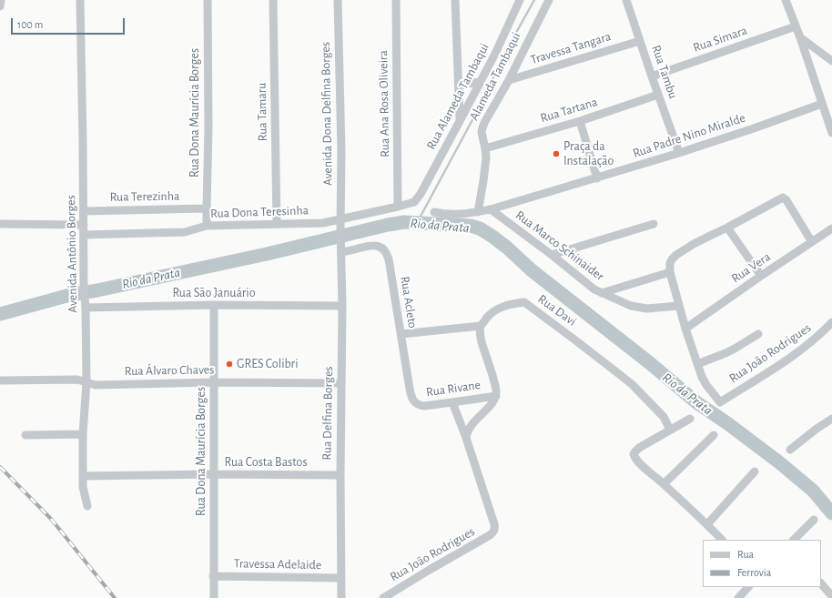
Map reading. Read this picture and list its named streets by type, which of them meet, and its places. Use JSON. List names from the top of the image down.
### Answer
{
  "streets": {
    "street": [
      "Rua Simara",
      "Travessa Tangara",
      "Rua Tambu",
      "Alameda Tambaqui",
      "Rua Alameda Tambaqui",
      "Rua Ana Rosa Oliveira",
      "Rua Tartana",
      "Rua Tamaru",
      "Rua Dona Maurícia Borges",
      "Avenida Dona Delfina Borges",
      "Rua Padre Nino Miralde",
      "Rua Terezinha",
      "Rua Dona Teresinha",
      "Rua Marco Schinaider",
      "Avenida Antônio Borges",
      "Rua Vera",
      "Rua Sāo Januário",
      "Rua Acleto",
      "Rua Davi",
      "Rua Joāo Rodrigues",
      "Rua Álvaro Chaves",
      "Rua Rivane",
      "Rua Delfina Borges",
      "Rua Costa Bastos",
      "Rua João Rodrigues",
      "Travessa Adelaide"
    ]
  },
  "crossings": [
    ["Rua Simara", "Rua Tambu"],
    ["Travessa Tangara", "Rua Tambu"],
    ["Travessa Tangara", "Alameda Tambaqui"],
    ["Rua Tambu", "Rua Tartana"],
    ["Rua Tambu", "Rua Padre Nino Miralde"],
    ["Alameda Tambaqui", "Rua Tartana"],
    ["Alameda Tambaqui", "Rua Padre Nino Miralde"],
    ["Rua Alameda Tambaqui", "Rua Dona Teresinha"],
    ["Rua Ana Rosa Oliveira", "Rua Dona Teresinha"],
    ["Rua Tamaru", "Rua Dona Teresinha"],
    ["Rua Dona Maurícia Borges", "Rua Terezinha"],
    ["Rua Dona Maurícia Borges", "Rua Dona Teresinha"],
    ["Rua Dona Maurícia Borges", "Rua Sāo Januário"],
    ["Rua Dona Maurícia Borges", "Rua Álvaro Chaves"],
    ["Rua Dona Maurícia Borges", "Rua Costa Bastos"],
    ["Rua Dona Maurícia Borges", "Travessa Adelaide"],
    ["Avenida Dona Delfina Borges", "Rua Dona Teresinha"],
    ["Avenida Dona Delfina Borges", "Rua Delfina Borges"],
    ["Rua Padre Nino Miralde", "Rua Marco Schinaider"],
    ["Rua Terezinha", "Avenida Antônio Borges"],
    ["Rua Dona Teresinha", "Avenida Antônio Borges"],
    ["Avenida Antônio Borges", "Rua Sāo Januário"],
    ["Avenida Antônio Borges", "Rua Álvaro Chaves"],
    ["Avenida Antônio Borges", "Rua Costa Bastos"],
    ["Rua Sāo Januário", "Rua Delfina Borges"],
    ["Rua Acleto", "Rua Rivane"],
    ["Rua Acleto", "Rua Delfina Borges"],
    ["Rua Álvaro Chaves", "Rua Delfina Borges"],
    ["Rua Delfina Borges", "Rua Costa Bastos"],
    ["Rua Delfina Borges", "Travessa Adelaide"]
  ],
  "water": ["Rio da Prata"],
  "places": ["Praça da Instalação", "GRES Colibri"],
  "legend": ["Rua", "Ferrovia"],
  "scale_bar": "100 m"
}
